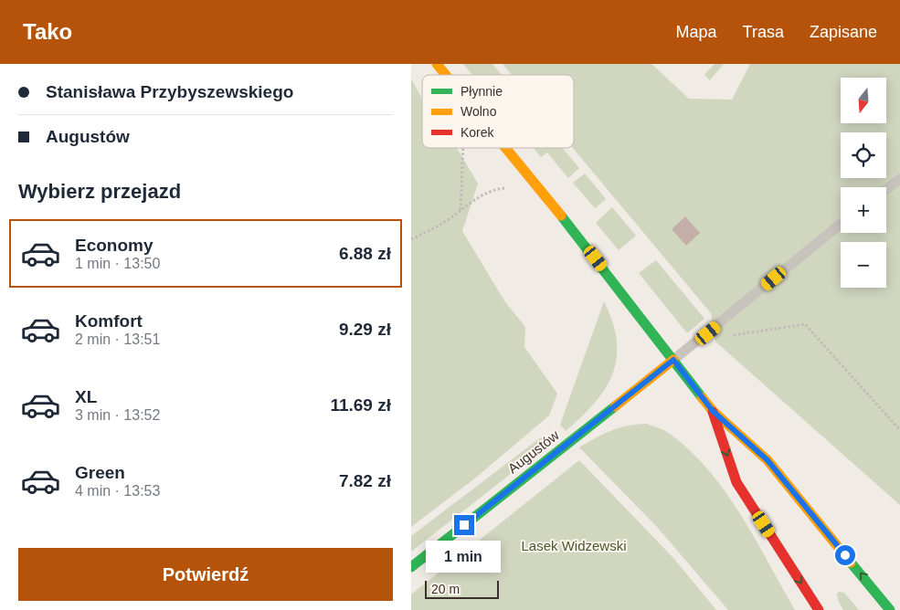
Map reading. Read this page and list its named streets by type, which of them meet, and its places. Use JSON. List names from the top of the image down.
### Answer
{
  "streets": {
    "street": ["Augustów"]
  },
  "parks": ["Lasek Widzewski"],
  "legend": ["Płynnie", "Wolno", "Korek"],
  "scale_bar": "20 m",
  "north": "bottom",
  "page": {
    "header": "Tako",
    "nav": ["Mapa", "Trasa", "Zapisane"],
    "banner": ["Stanisława Przybyszewskiego", "Augustów"],
    "map_buttons": ["+", "−"],
    "heading": "Wybierz przejazd",
    "list": [
      {
        "name": "Economy",
        "note": "1 min · 13:50",
        "value": "6.88 zł"
      },
      {
        "name": "Komfort",
        "note": "2 min · 13:51",
        "value": "9.29 zł"
      },
      {
        "name": "XL",
        "note": "3 min · 13:52",
        "value": "11.69 zł"
      },
      {
        "name": "Green",
        "note": "4 min · 13:53",
        "value": "7.82 zł"
      }
    ],
    "buttons": "Potwierdź",
    "bubble": "1 min",
    "scale": "20 m"
  }
}
